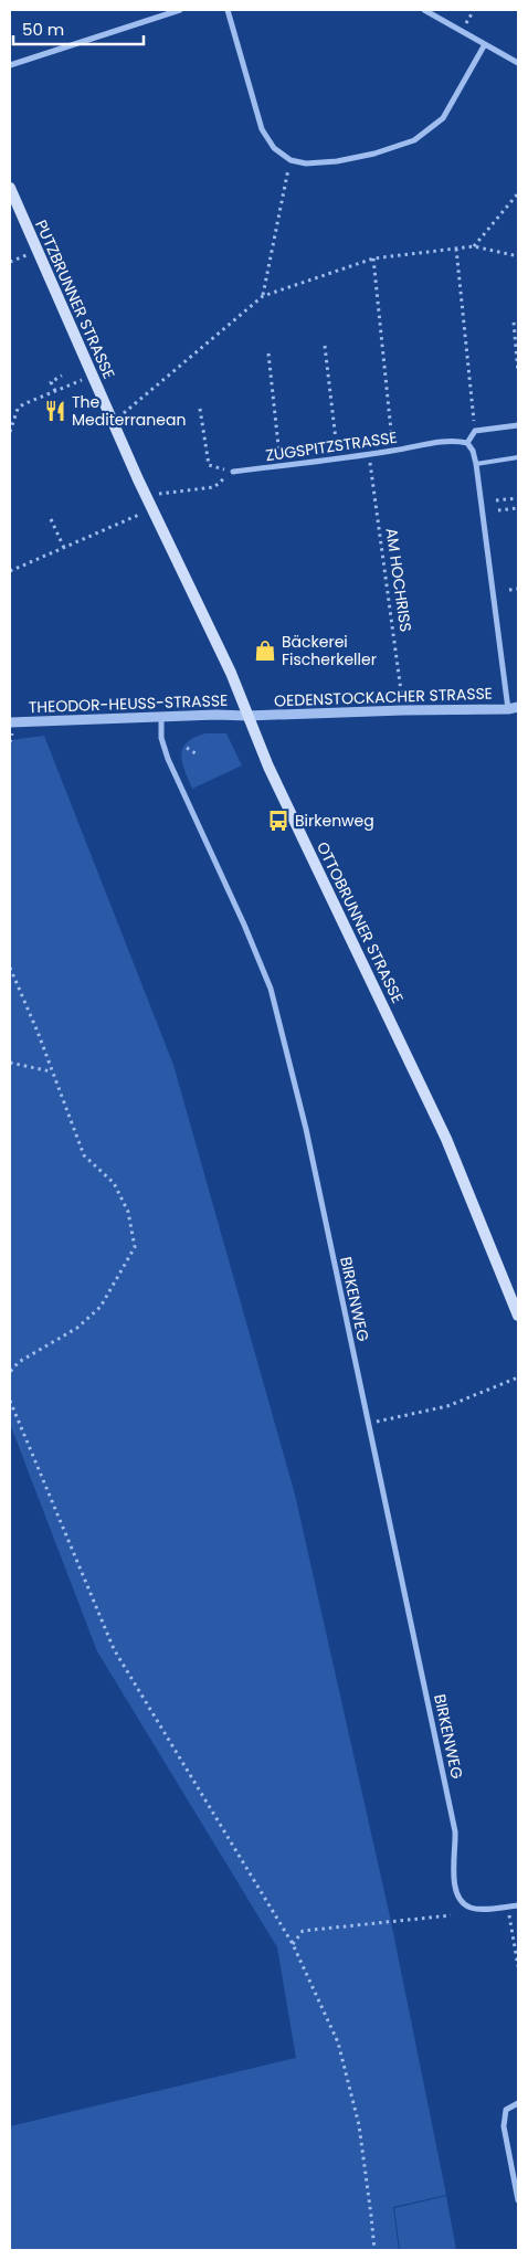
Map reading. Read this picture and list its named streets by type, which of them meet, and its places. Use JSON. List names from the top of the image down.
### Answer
{
  "streets": {
    "main road": ["PUTZBRUNNER STRASSE", "OTTOBRUNNER STRASSE"],
    "street": [
      "ZUGSPITZSTRASSE",
      "OEDENSTOCKACHER STRASSE",
      "THEODOR-HEUSS-STRASSE",
      "BIRKENWEG"
    ],
    "path": ["AM HOCHRISS"]
  },
  "crossings": [
    ["PUTZBRUNNER STRASSE", "OTTOBRUNNER STRASSE"],
    ["ZUGSPITZSTRASSE", "AM HOCHRISS"],
    ["AM HOCHRISS", "OEDENSTOCKACHER STRASSE"],
    ["OEDENSTOCKACHER STRASSE", "THEODOR-HEUSS-STRASSE"],
    ["OEDENSTOCKACHER STRASSE", "OTTOBRUNNER STRASSE"],
    ["THEODOR-HEUSS-STRASSE", "OTTOBRUNNER STRASSE"],
    ["THEODOR-HEUSS-STRASSE", "BIRKENWEG"]
  ],
  "places": {
    "restaurant": ["The Mediterranean"],
    "shop": ["Bäckerei Fischerkeller"],
    "bus stop": ["Birkenweg"]
  },
  "scale_bar": "50 m"
}
